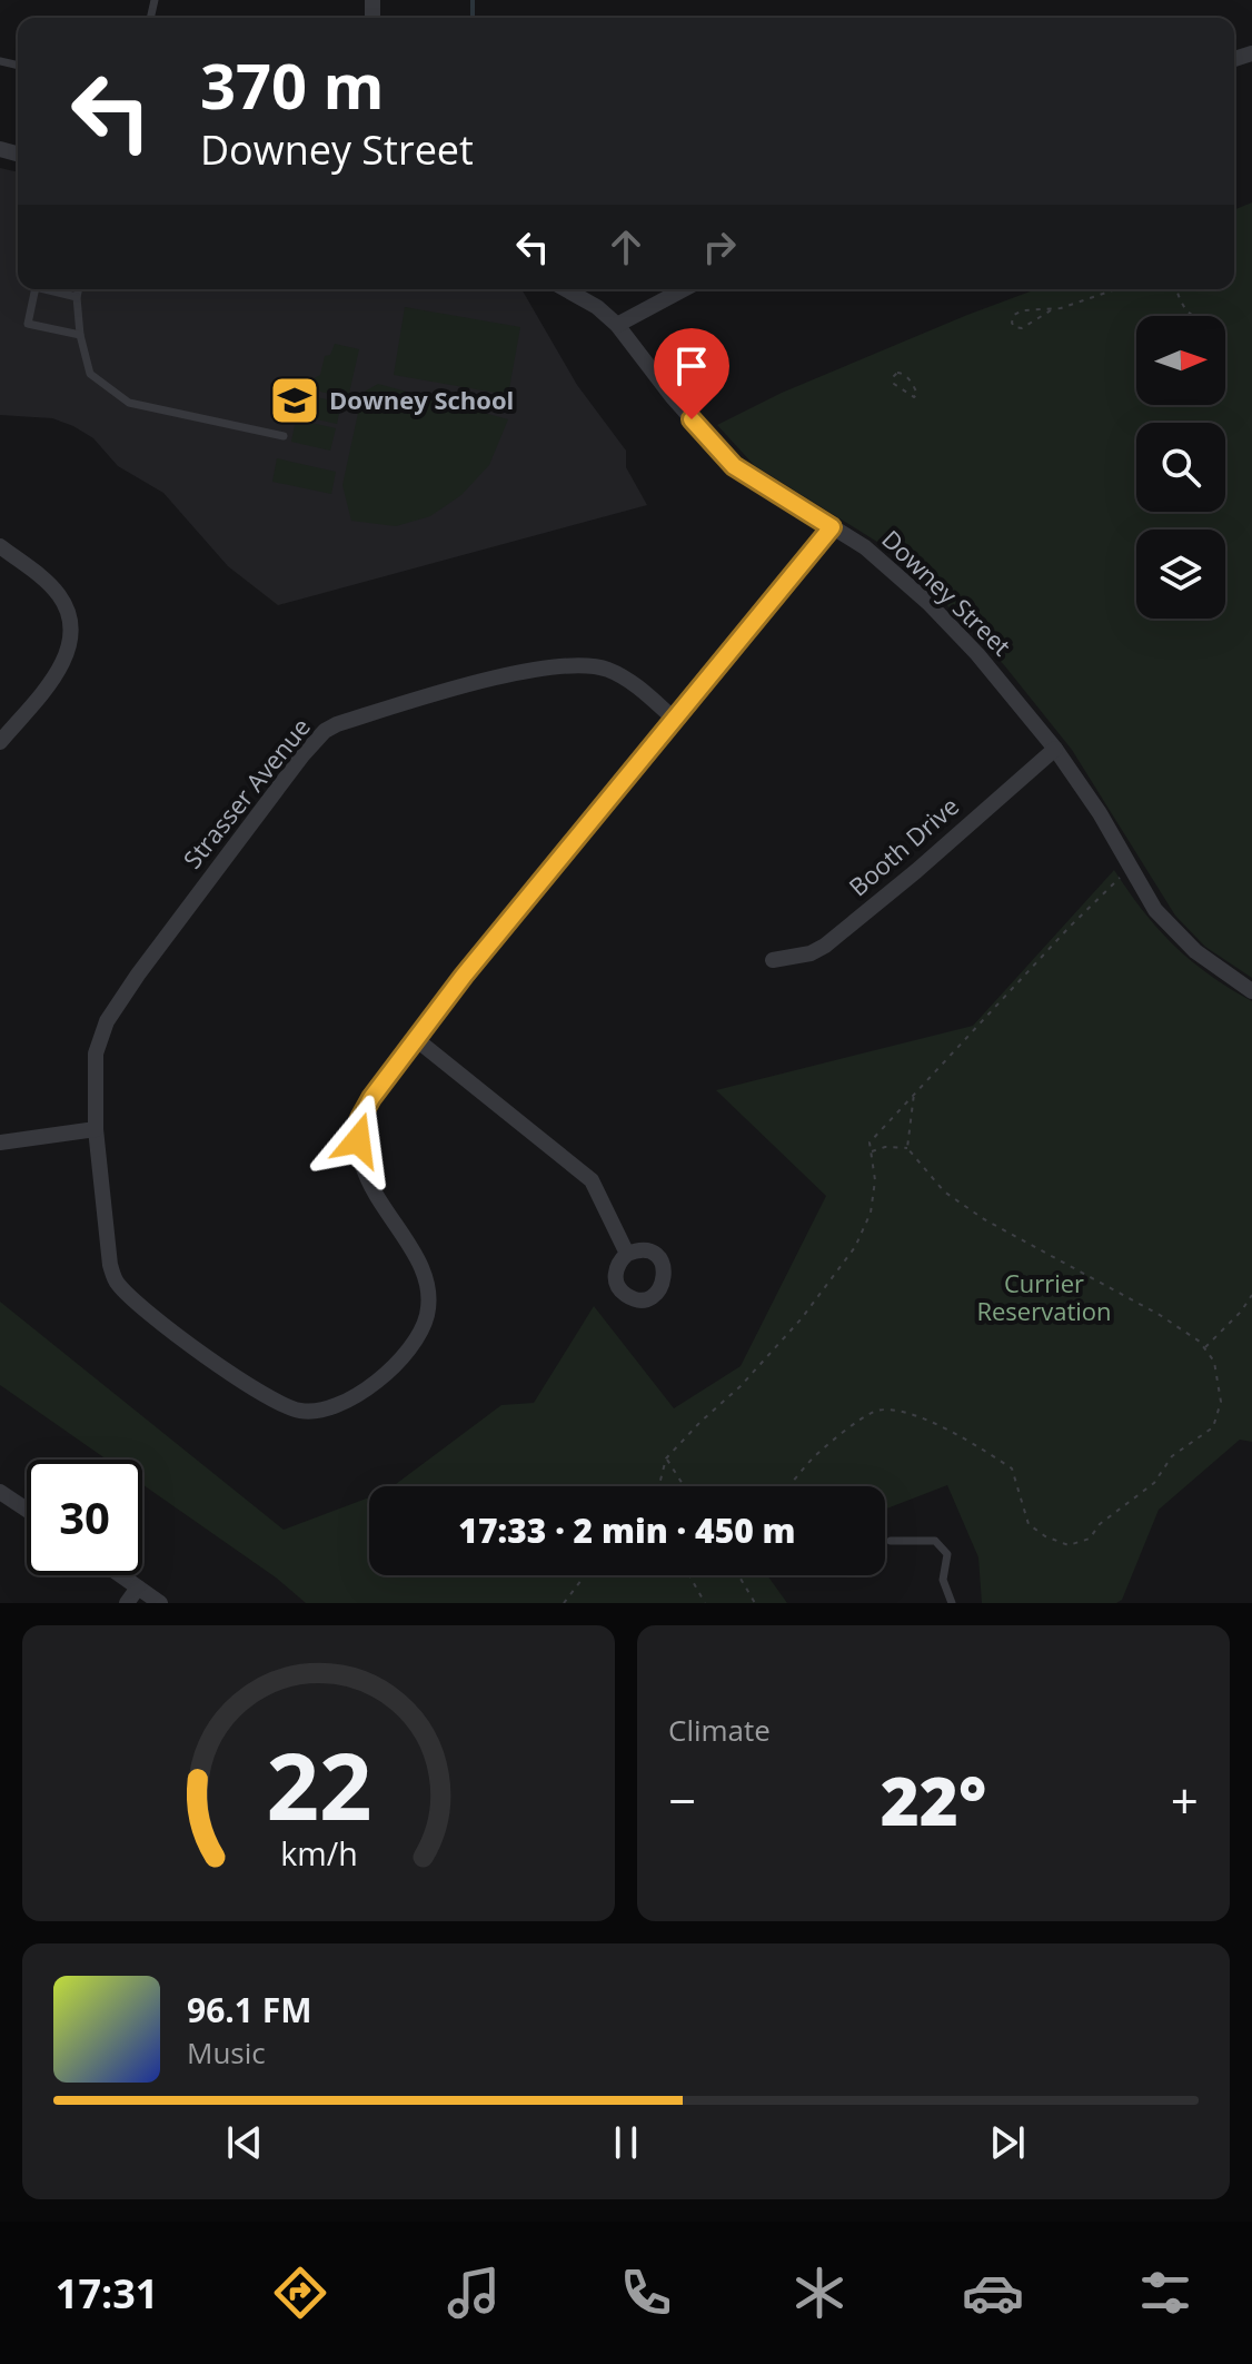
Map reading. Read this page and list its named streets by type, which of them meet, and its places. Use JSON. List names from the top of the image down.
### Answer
{
  "streets": {
    "street": ["Downey Street", "Strasser Avenue", "Booth Drive"]
  },
  "crossings": [
    ["Downey Street", "Strasser Avenue"],
    ["Downey Street", "Booth Drive"]
  ],
  "parks": ["Currier Reservation"],
  "places": {
    "school or university": ["Downey School"]
  },
  "north": "right",
  "page": {
    "turn": ["370 m", "Downey Street"],
    "limit": "30",
    "trip": "17:33 · 2 min · 450 m",
    "tile": "Climate",
    "heat": ["−", "22°", "+"],
    "song": ["96.1 FM", "Music"],
    "tabs": "17:31",
    "gauge": ["22", "km/h"]
  }
}
